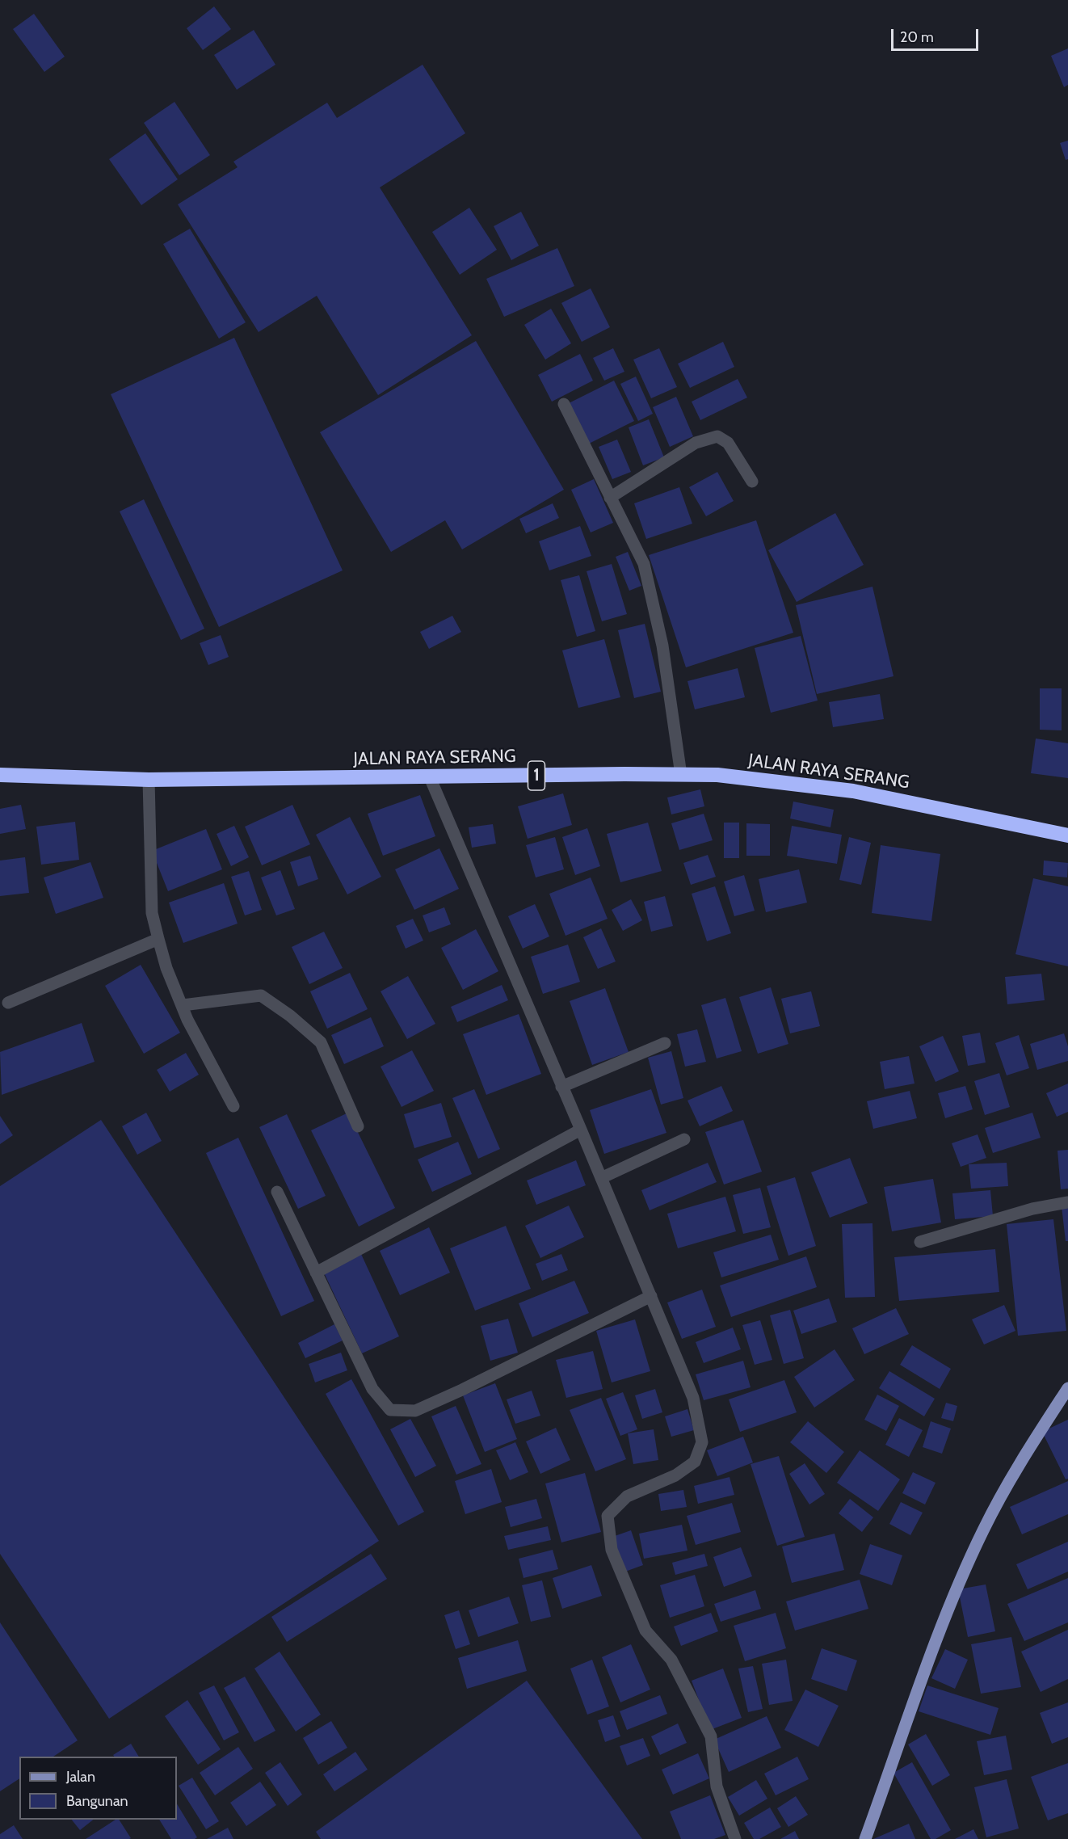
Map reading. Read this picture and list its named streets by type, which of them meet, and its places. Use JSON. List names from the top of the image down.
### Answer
{
  "streets": {
    "highway": ["JALAN RAYA SERANG", "1"]
  },
  "legend": ["Jalan", "Bangunan"],
  "scale_bar": "20 m"
}
